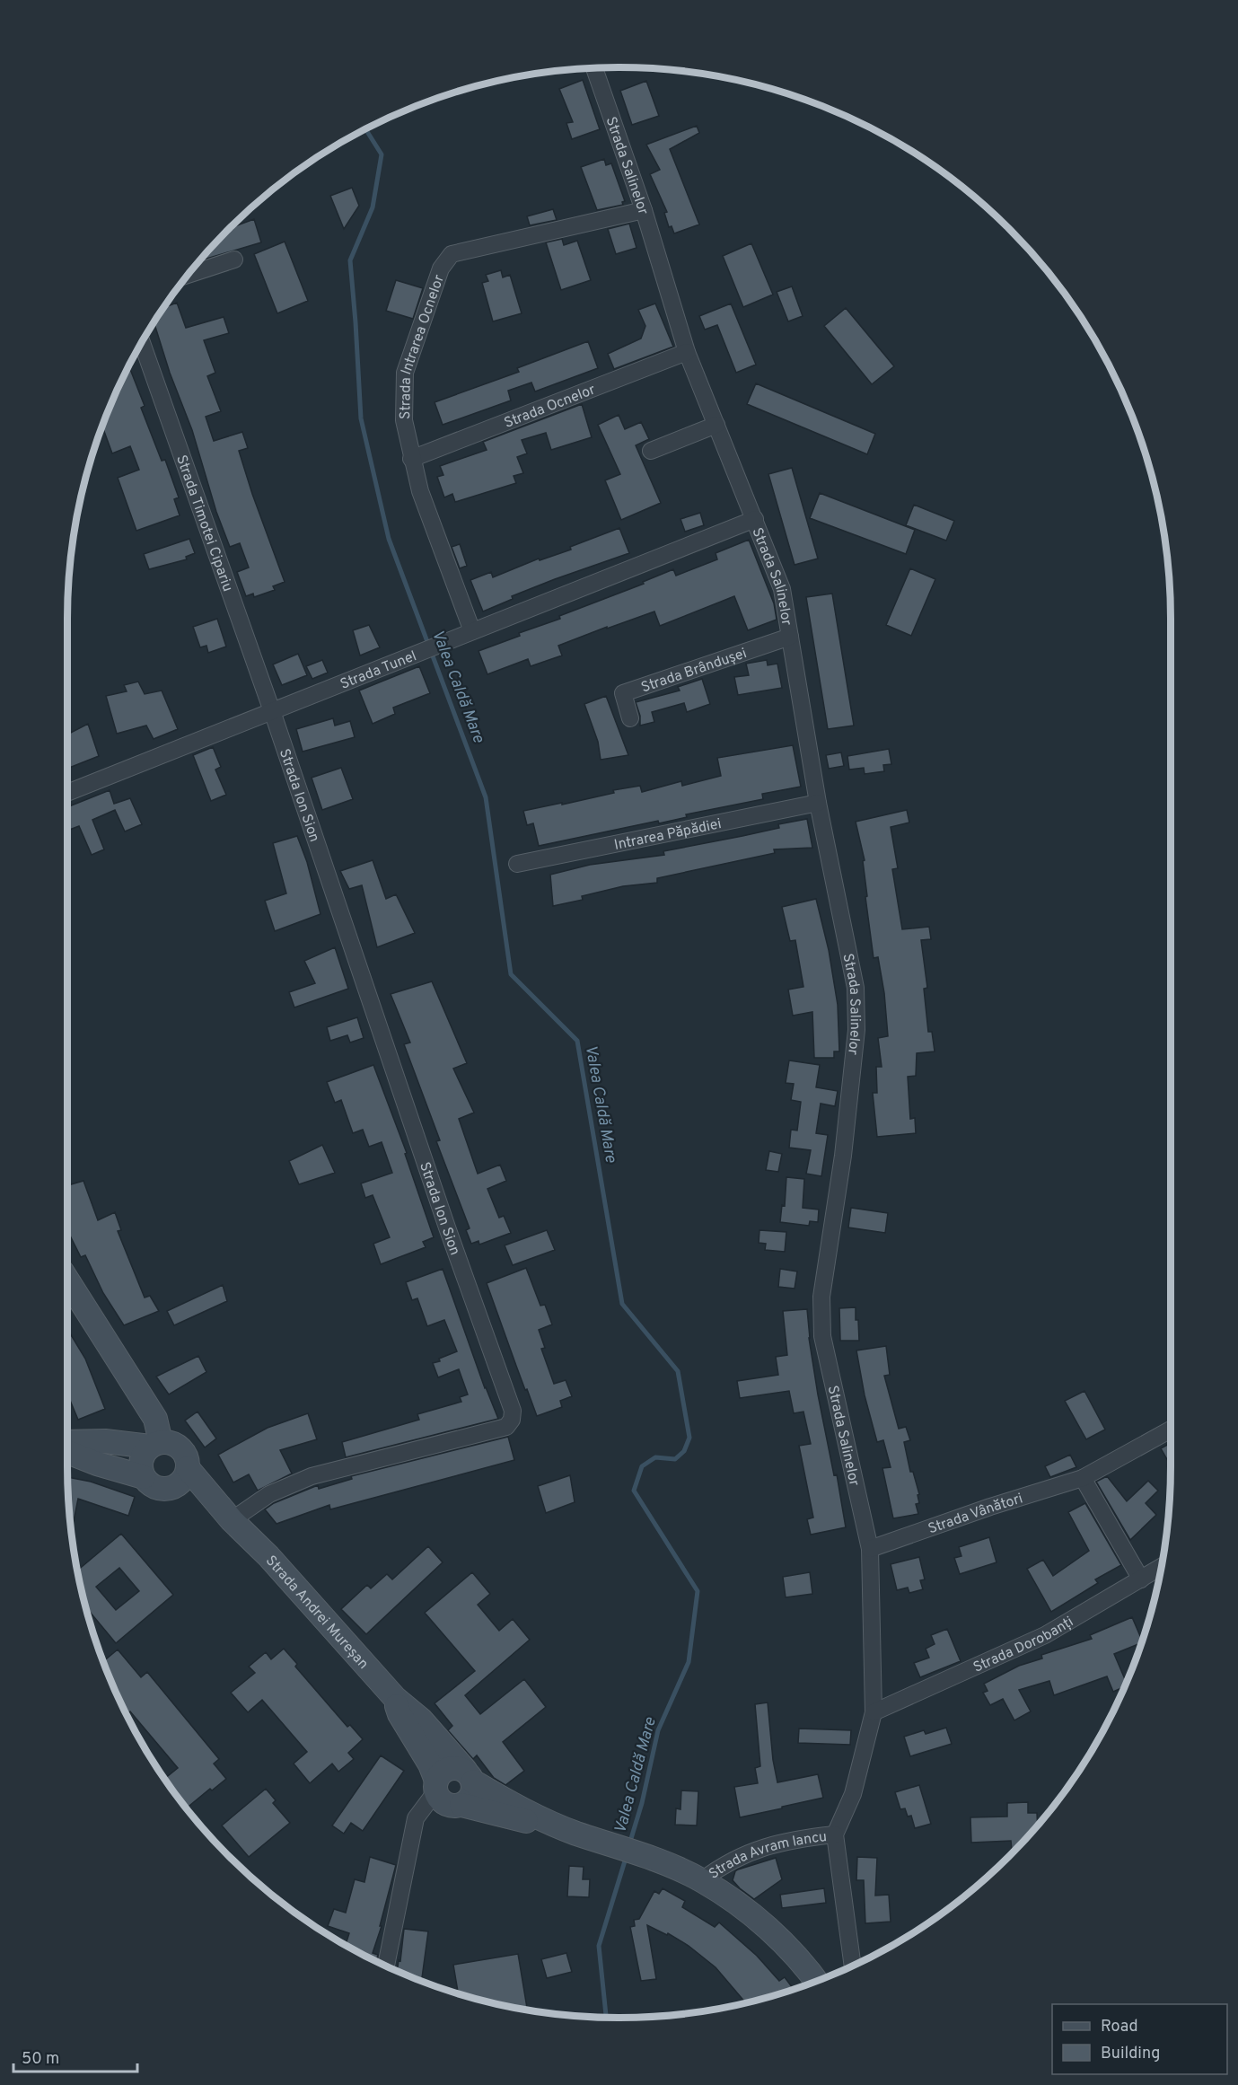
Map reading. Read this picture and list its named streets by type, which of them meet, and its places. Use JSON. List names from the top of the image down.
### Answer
{
  "streets": {
    "main road": ["Strada Andrei Mureșan", "Strada Avram Iancu"],
    "street": [
      "Strada Salinelor",
      "Strada Intrarea Ocnelor",
      "Strada Ocnelor",
      "Strada Timotei Cipariu",
      "Strada Tunel",
      "Strada Brândușei",
      "Strada Ion Sion",
      "Intrarea Păpădiei",
      "Strada Vânători",
      "Strada Dorobanți"
    ]
  },
  "crossings": [
    ["Strada Salinelor", "Strada Intrarea Ocnelor"],
    ["Strada Salinelor", "Strada Ocnelor"],
    ["Strada Salinelor", "Strada Tunel"],
    ["Strada Salinelor", "Strada Brândușei"],
    ["Strada Salinelor", "Intrarea Păpădiei"],
    ["Strada Salinelor", "Strada Vânători"],
    ["Strada Salinelor", "Strada Dorobanți"],
    ["Strada Salinelor", "Strada Avram Iancu"],
    ["Strada Intrarea Ocnelor", "Strada Ocnelor"],
    ["Strada Intrarea Ocnelor", "Strada Tunel"],
    ["Strada Timotei Cipariu", "Strada Tunel"],
    ["Strada Timotei Cipariu", "Strada Ion Sion"],
    ["Strada Tunel", "Strada Ion Sion"],
    ["Strada Ion Sion", "Strada Andrei Mureșan"],
    ["Strada Andrei Mureșan", "Strada Avram Iancu"]
  ],
  "water": ["Valea Caldă Mare"],
  "legend": ["Road", "Building"],
  "scale_bar": "50 m"
}
